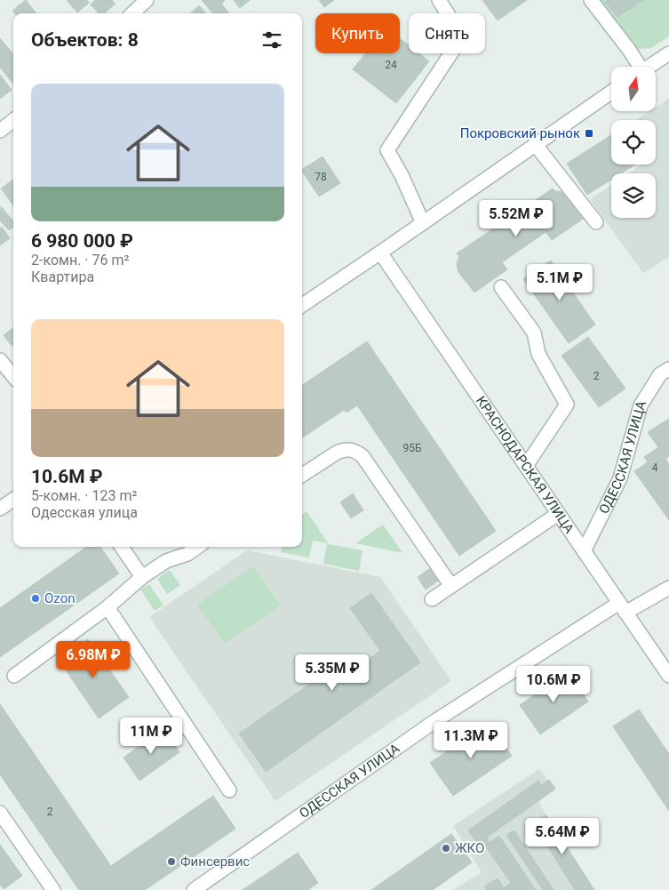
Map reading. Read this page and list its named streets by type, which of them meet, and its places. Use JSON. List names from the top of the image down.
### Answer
{
  "streets": {
    "street": ["ОДЕССКАЯ УЛИЦА", "КРАСНОДАРСКАЯ УЛИЦА"]
  },
  "crossings": [
    ["ОДЕССКАЯ УЛИЦА", "КРАСНОДАРСКАЯ УЛИЦА"]
  ],
  "places": {
    "transit": ["Покровский рынок"],
    "other": ["Ozon", "ЖКО", "Финсервис"]
  },
  "house_numbers": [
    "24",
    "78",
    "2",
    "95Б",
    "4",
    "2"
  ],
  "north": "top",
  "page": {
    "chip": ["Купить", "Снять"],
    "heading": "Объектов: 8",
    "list": [
      {
        "name": "6 980 000 ₽",
        "note": "2-комн. · 76 m² · Квартира"
      },
      {
        "name": "10.6M ₽",
        "note": "5-комн. · 123 m² · Одесская улица"
      }
    ],
    "price": [
      "5.52M ₽",
      "5.1M ₽",
      "6.98M ₽",
      "5.35M ₽",
      "10.6M ₽",
      "11M ₽",
      "11.3M ₽",
      "5.64M ₽"
    ]
  }
}
